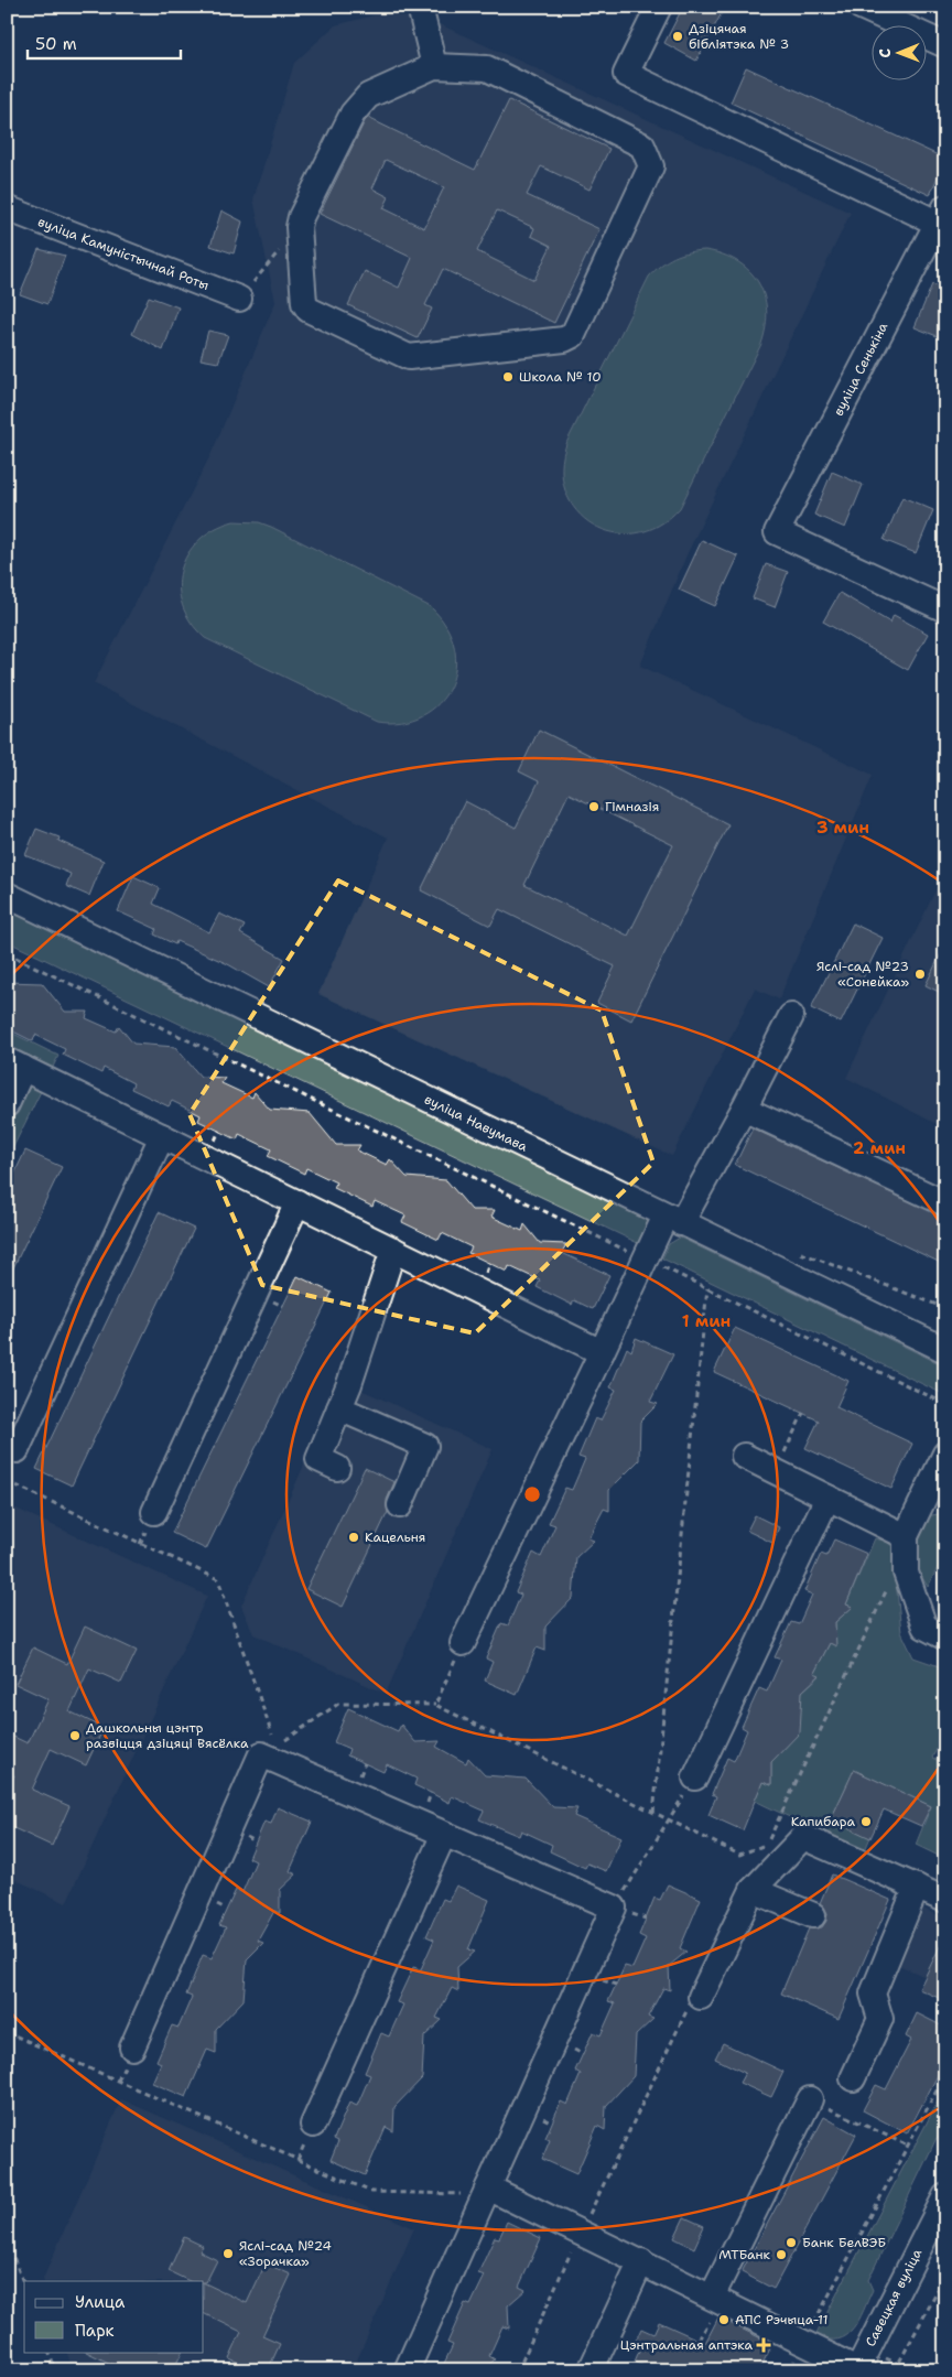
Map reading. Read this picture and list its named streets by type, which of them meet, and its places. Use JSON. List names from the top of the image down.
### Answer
{
  "streets": {
    "street": [
      "вуліца Камуністычнай Роты",
      "вуліца Сенькіна",
      "вуліца Навумава",
      "Савецкая вуліца"
    ]
  },
  "places": {
    "other": [
      "Дзіцячая бібліятэка № 3",
      "Школа № 10",
      "Гімназія",
      "Яслі-сад №23 «Сонейка»",
      "Кацельня",
      "Дашкольны цэнтр развіцця дзіцяці Вясёлка",
      "Капибара",
      "Банк БелВЭБ",
      "Яслі-сад №24 «Зорачка»",
      "МТБанк",
      "АПС Рэчыца-11"
    ],
    "health": ["Цэнтральная аптэка"]
  },
  "legend": ["Улица", "Парк"],
  "scale_bar": "50 m",
  "north": "left",
  "rings": ["3 мин", "2 мин", "1 мин"]
}
